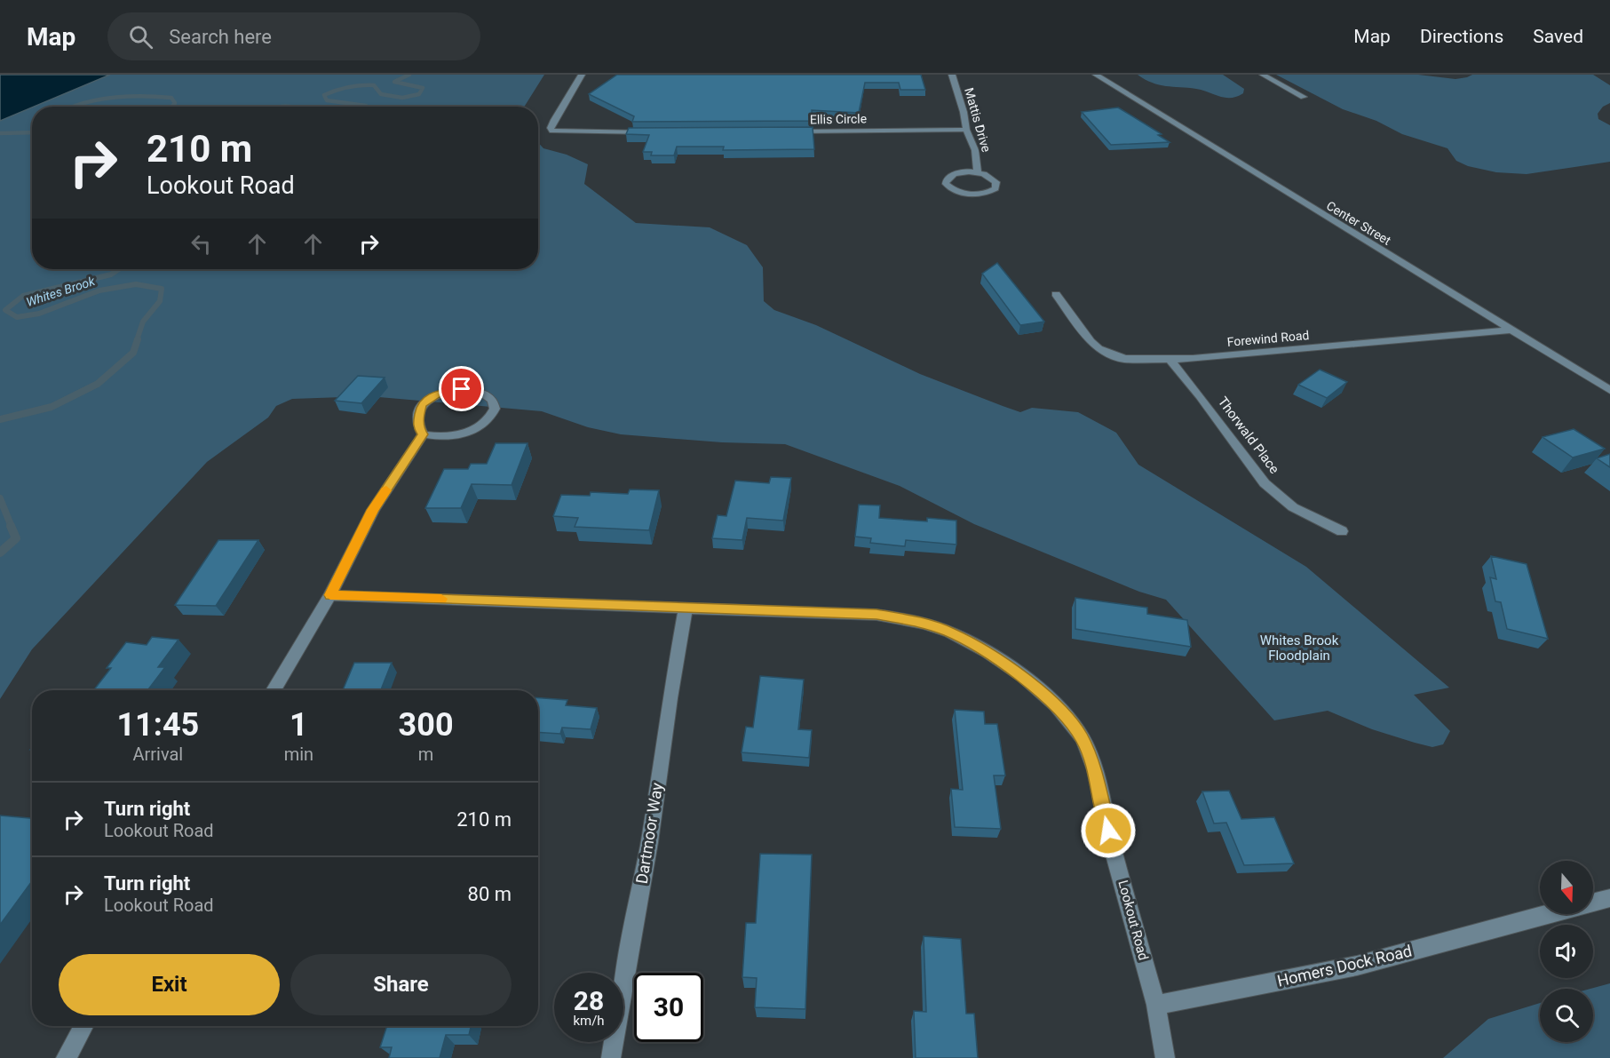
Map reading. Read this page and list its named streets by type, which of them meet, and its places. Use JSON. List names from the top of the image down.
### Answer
{
  "streets": {
    "street": [
      "Ellis Circle",
      "Mattis Drive",
      "Center Street",
      "Forewind Road",
      "Thorwald Place",
      "Dartmoor Way",
      "Lookout Road",
      "Homers Dock Road"
    ]
  },
  "crossings": [
    ["Ellis Circle", "Mattis Drive"],
    ["Center Street", "Forewind Road"],
    ["Forewind Road", "Thorwald Place"],
    ["Dartmoor Way", "Lookout Road"],
    ["Lookout Road", "Homers Dock Road"]
  ],
  "water": ["Whites Brook"],
  "parks": ["Whites Brook Floodplain"],
  "north": "bottom",
  "page": {
    "header": "Map",
    "search": "Search here",
    "nav": ["Map", "Directions", "Saved"],
    "turn": ["210 m", "Lookout Road"],
    "eta": [
      "11:45",
      "Arrival",
      "1",
      "min",
      "300",
      "m"
    ],
    "list": [
      {
        "name": "Turn right",
        "note": "Lookout Road",
        "value": "210 m"
      },
      {
        "name": "Turn right",
        "note": "Lookout Road",
        "value": "80 m"
      }
    ],
    "buttons": ["Exit", "Share"],
    "speed": "28 km/h",
    "limit": "30"
  }
}
